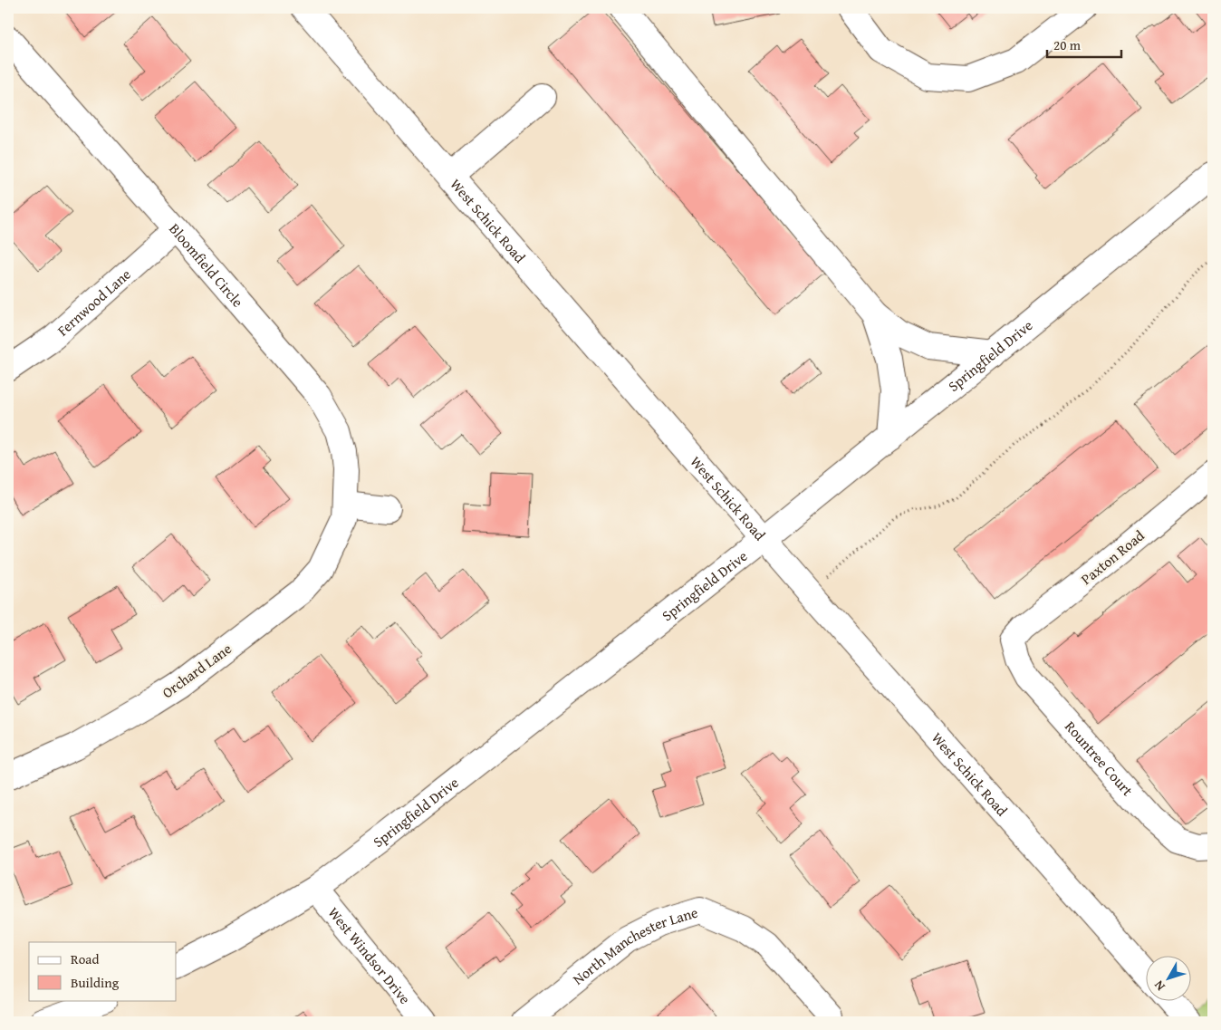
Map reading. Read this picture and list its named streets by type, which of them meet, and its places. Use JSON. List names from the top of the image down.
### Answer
{
  "streets": {
    "street": [
      "West Schick Road",
      "Bloomfield Circle",
      "Fernwood Lane",
      "Springfield Drive",
      "Paxton Road",
      "Orchard Lane",
      "Rountree Court",
      "North Manchester Lane",
      "West Windsor Drive"
    ]
  },
  "crossings": [
    ["West Schick Road", "Springfield Drive"],
    ["Bloomfield Circle", "Fernwood Lane"],
    ["Bloomfield Circle", "Orchard Lane"],
    ["Springfield Drive", "West Windsor Drive"],
    ["Paxton Road", "Rountree Court"]
  ],
  "legend": ["Road", "Building"],
  "scale_bar": "20 m",
  "north": "bottom left"
}
